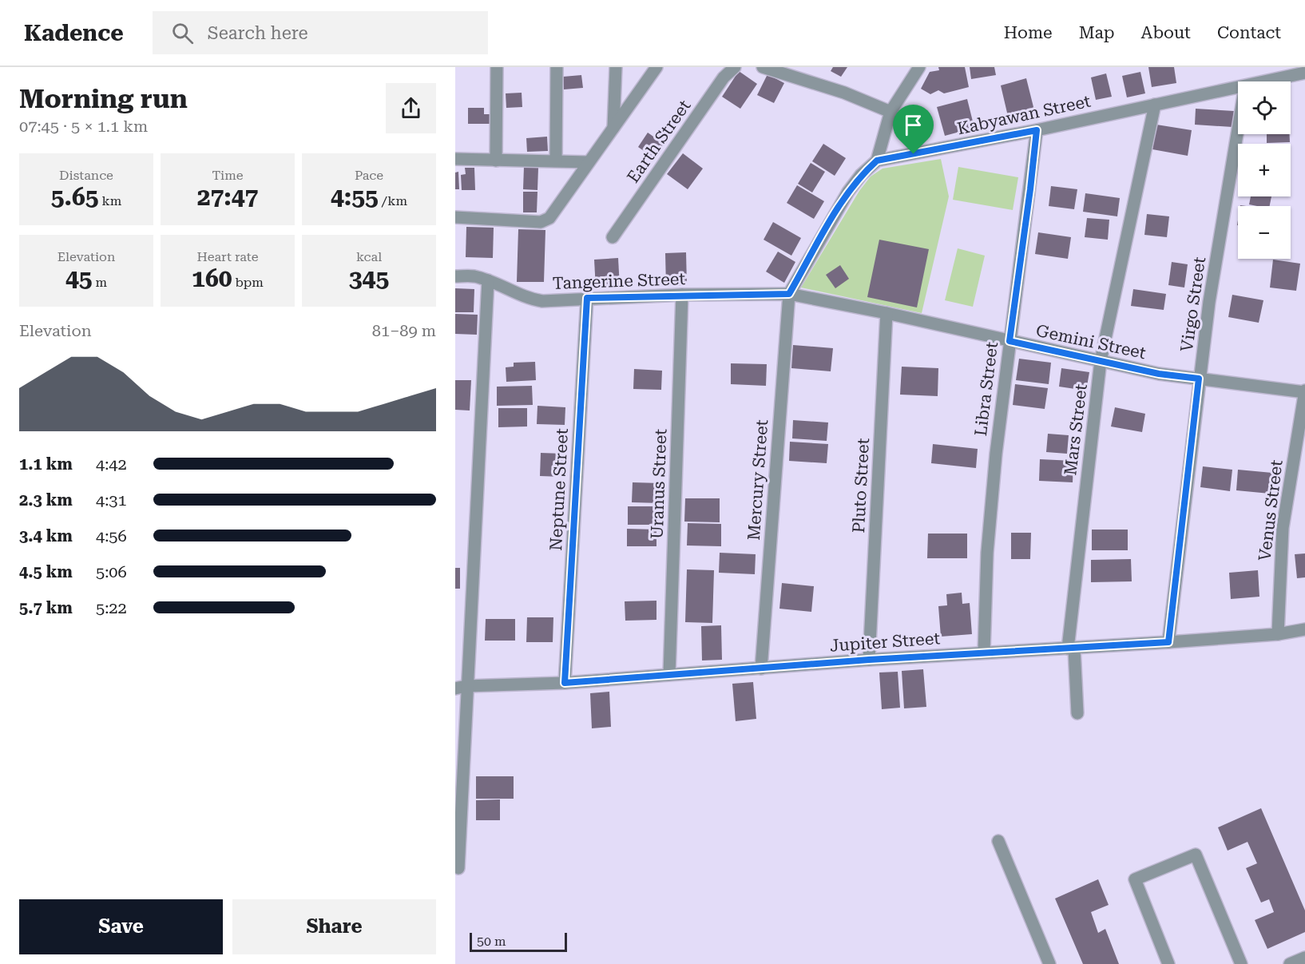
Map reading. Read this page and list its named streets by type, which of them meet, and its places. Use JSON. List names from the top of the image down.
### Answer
{
  "streets": {
    "street": [
      "Kabyawan Street",
      "Earth Street",
      "Tangerine Street",
      "Virgo Street",
      "Gemini Street",
      "Libra Street",
      "Mars Street",
      "Mercury Street",
      "Uranus Street",
      "Pluto Street",
      "Neptune Street",
      "Venus Street",
      "Jupiter Street"
    ]
  },
  "crossings": [
    ["Kabyawan Street", "Libra Street"],
    ["Kabyawan Street", "Mars Street"],
    ["Tangerine Street", "Gemini Street"],
    ["Tangerine Street", "Mercury Street"],
    ["Tangerine Street", "Uranus Street"],
    ["Tangerine Street", "Neptune Street"],
    ["Virgo Street", "Gemini Street"],
    ["Virgo Street", "Jupiter Street"],
    ["Gemini Street", "Libra Street"],
    ["Gemini Street", "Mars Street"],
    ["Gemini Street", "Mercury Street"],
    ["Gemini Street", "Pluto Street"],
    ["Gemini Street", "Venus Street"],
    ["Libra Street", "Jupiter Street"],
    ["Mars Street", "Jupiter Street"],
    ["Mercury Street", "Jupiter Street"],
    ["Uranus Street", "Jupiter Street"],
    ["Pluto Street", "Jupiter Street"],
    ["Neptune Street", "Jupiter Street"],
    ["Venus Street", "Jupiter Street"]
  ],
  "scale_bar": "50 m",
  "page": {
    "header": "Kadence",
    "search": "Search here",
    "nav": [
      "Home",
      "Map",
      "About",
      "Contact"
    ],
    "heading": ["Morning run", "07:45 · 5 × 1.1 km"],
    "map_buttons": ["+", "−"],
    "stats": [
      ["Distance", "5.65 km"],
      ["Time", "27:47"],
      ["Pace", "4:55 /km"],
      ["Elevation", "45 m"],
      ["Heart rate", "160 bpm"],
      ["kcal", "345"]
    ],
    "chart": ["Elevation", "81–89 m"],
    "list": [
      {
        "name": "1.1 km",
        "note": "4:42"
      },
      {
        "name": "2.3 km",
        "note": "4:31"
      },
      {
        "name": "3.4 km",
        "note": "4:56"
      },
      {
        "name": "4.5 km",
        "note": "5:06"
      },
      {
        "name": "5.7 km",
        "note": "5:22"
      }
    ],
    "buttons": ["Save", "Share"],
    "scale": "50 m"
  }
}
